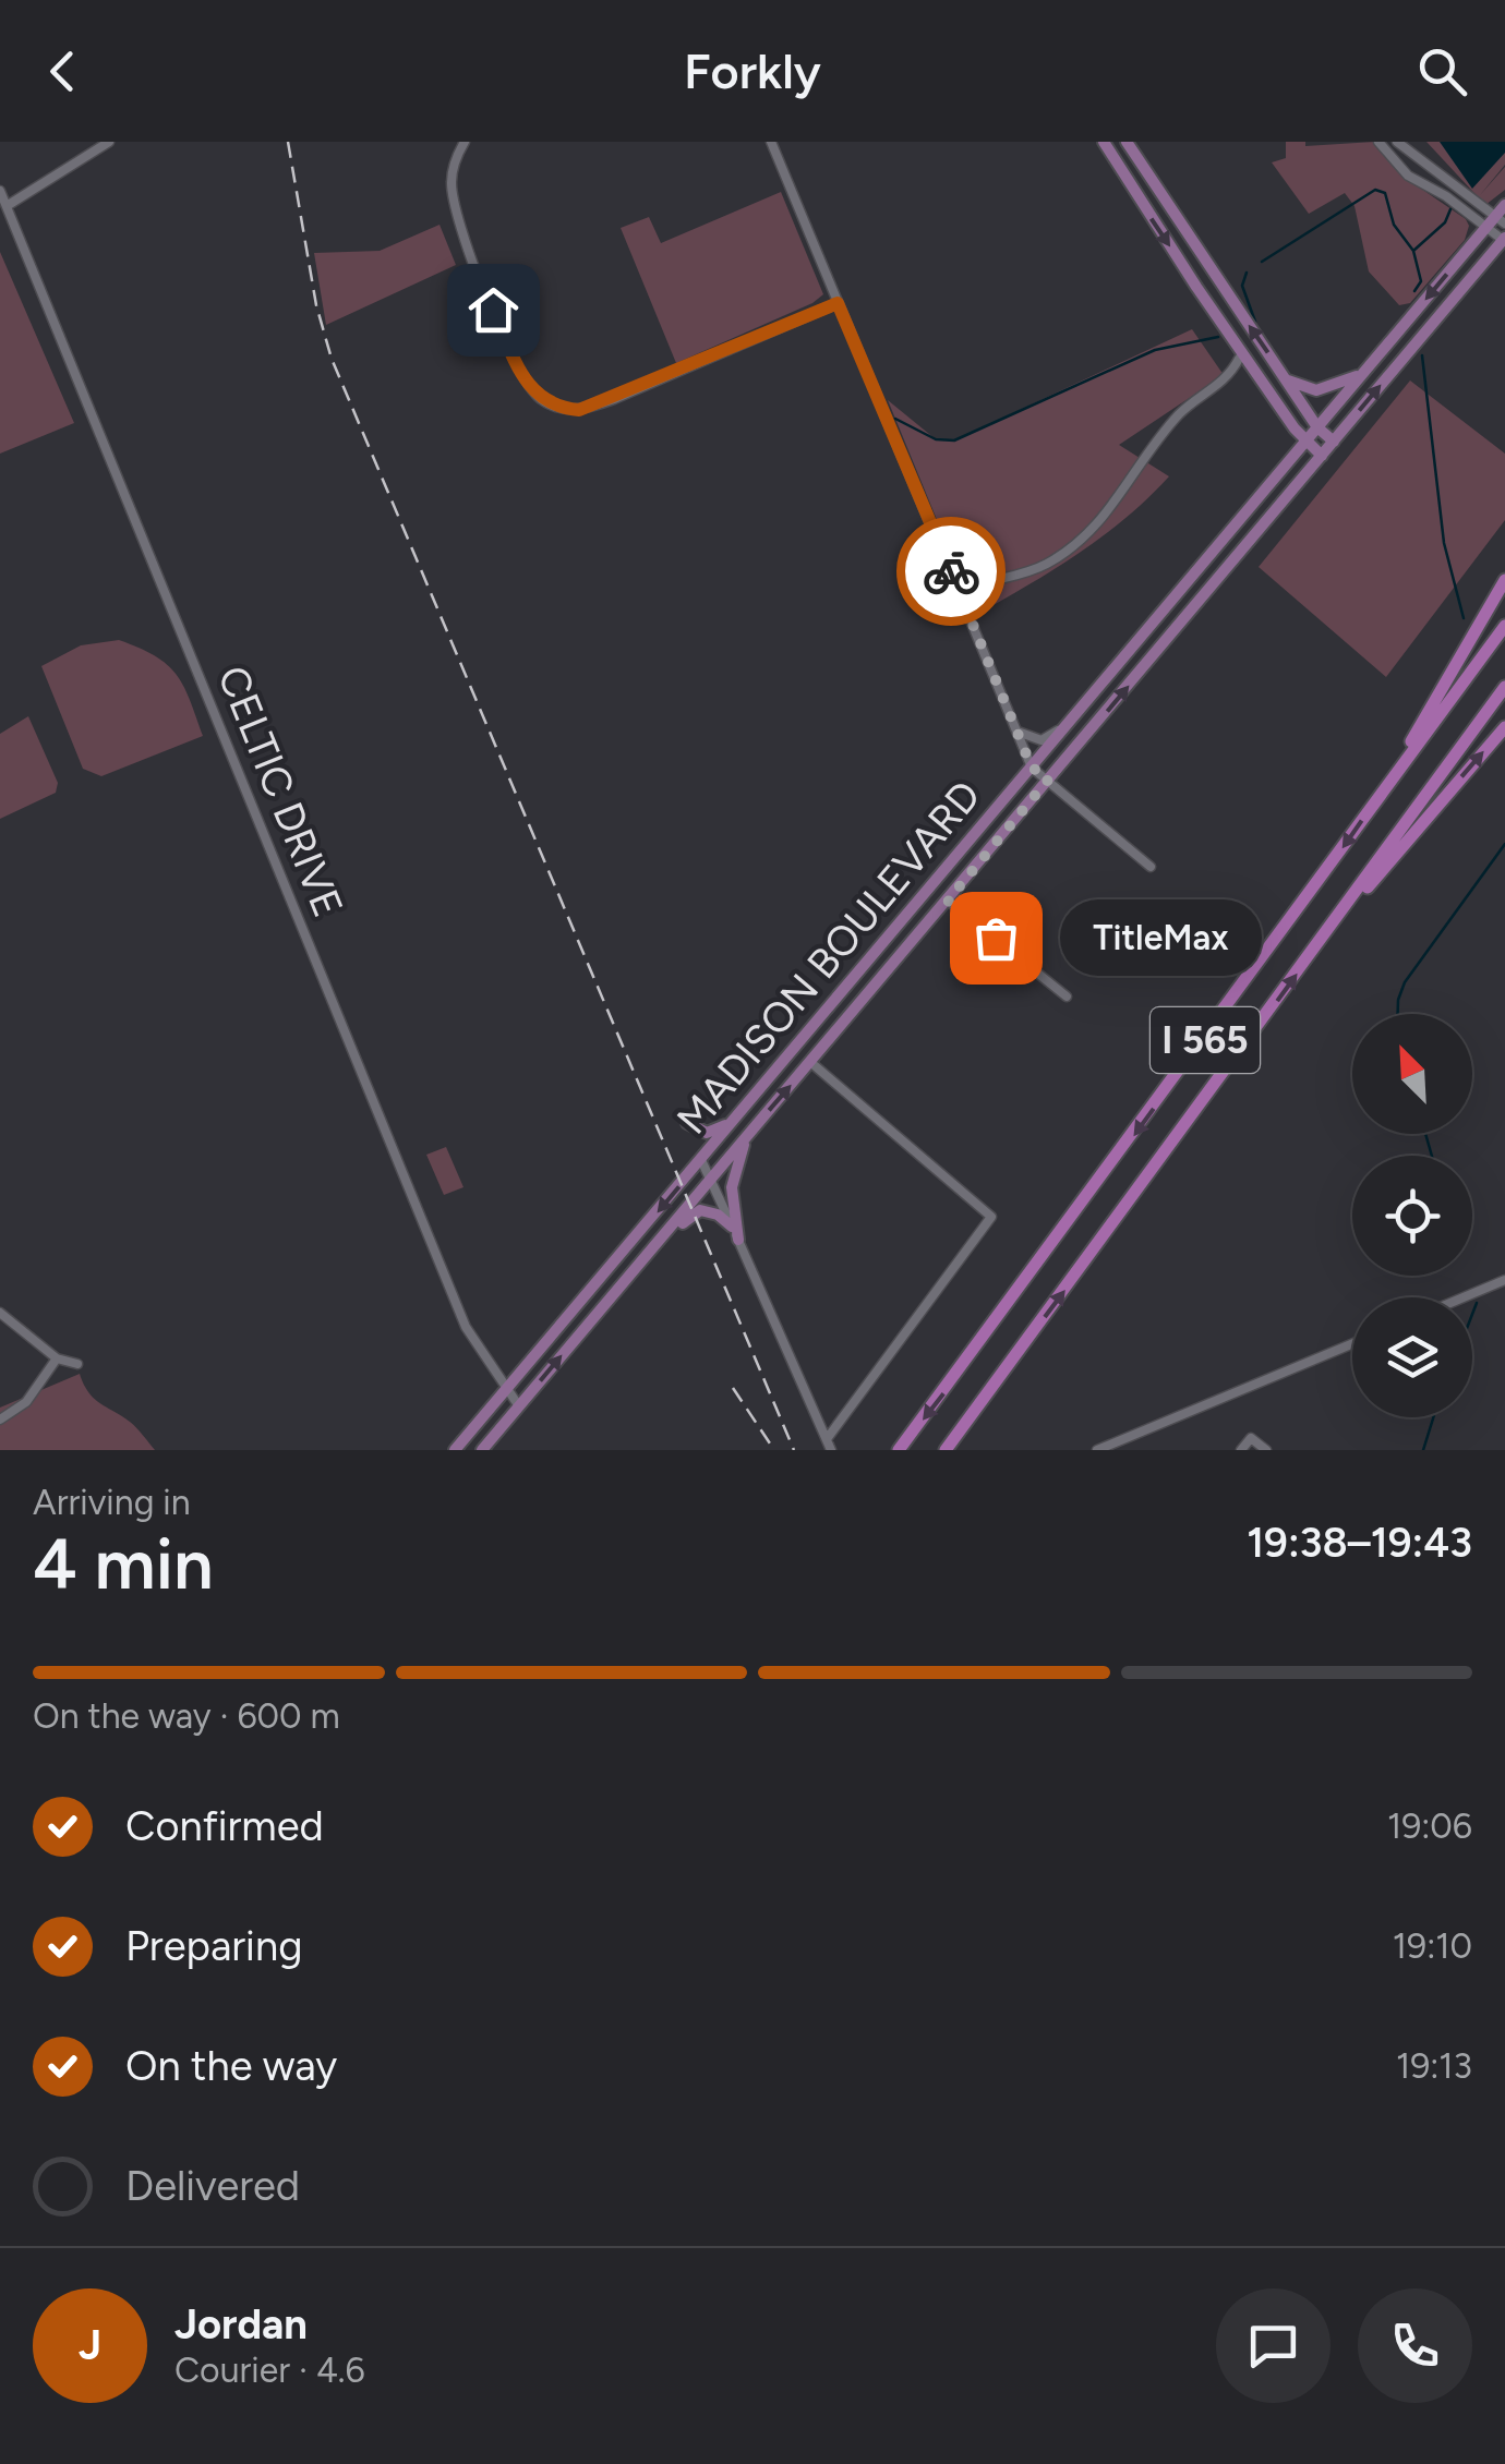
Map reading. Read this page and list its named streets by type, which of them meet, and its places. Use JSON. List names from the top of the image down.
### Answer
{
  "streets": {
    "highway": ["I 565"],
    "main road": ["MADISON BOULEVARD"],
    "street": ["CELTIC DRIVE"]
  },
  "crossings": [
    ["CELTIC DRIVE", "MADISON BOULEVARD"]
  ],
  "places": ["TitleMax"],
  "north": "top left",
  "page": {
    "header": "Forkly",
    "bubble": "TitleMax",
    "heading": ["4 min", "Arriving in", "19:38–19:43"],
    "panel": ["Jordan", "Courier · 4.6"],
    "bar": "On the way · 600 m",
    "list": [
      ["Confirmed", "19:06"],
      ["Preparing", "19:10"],
      ["On the way", "19:13"],
      "Delivered"
    ],
    "round": "J"
  }
}
